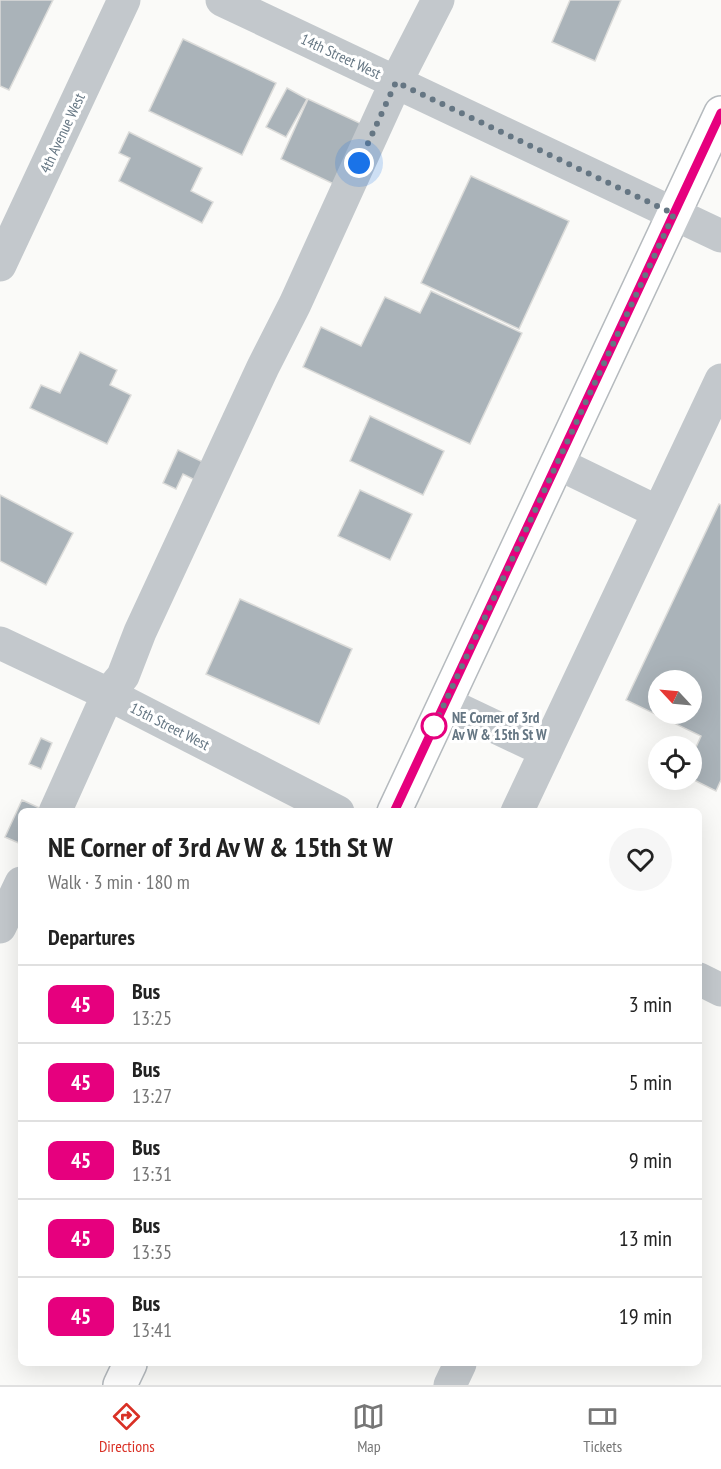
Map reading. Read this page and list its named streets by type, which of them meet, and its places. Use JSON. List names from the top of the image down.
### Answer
{
  "streets": {
    "street": ["14th Street West", "4th Avenue West", "15th Street West"]
  },
  "places": ["NE Corner of 3rd Av W & 15th St W"],
  "lines": ["bus line 45"],
  "north": "top left",
  "page": {
    "heading": [
      ["NE Corner of 3rd Av W & 15th St W", "Walk · 3 min · 180 m"],
      "Departures"
    ],
    "list": [
      {
        "mark": "45",
        "name": "Bus",
        "note": "13:25",
        "value": "3 min"
      },
      {
        "mark": "45",
        "name": "Bus",
        "note": "13:27",
        "value": "5 min"
      },
      {
        "mark": "45",
        "name": "Bus",
        "note": "13:31",
        "value": "9 min"
      },
      {
        "mark": "45",
        "name": "Bus",
        "note": "13:35",
        "value": "13 min"
      },
      {
        "mark": "45",
        "name": "Bus",
        "note": "13:41",
        "value": "19 min"
      }
    ],
    "tabs": ["Directions", "Map", "Tickets"]
  }
}
